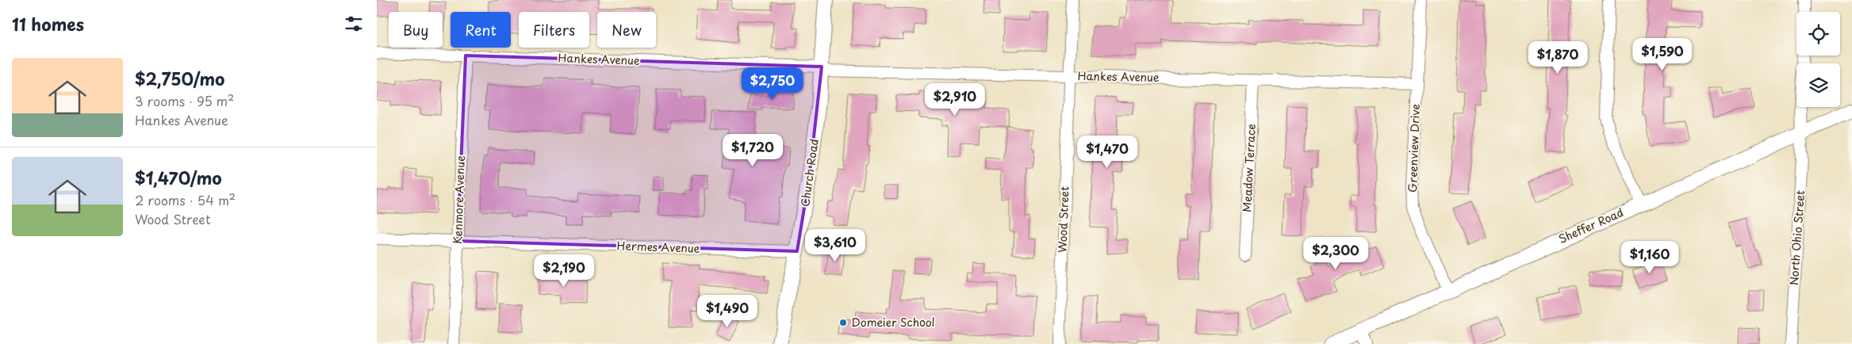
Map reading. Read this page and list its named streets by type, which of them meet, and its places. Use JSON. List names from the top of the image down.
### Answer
{
  "streets": {
    "street": [
      "Hankes Avenue",
      "Greenview Drive",
      "Meadow Terrace",
      "Church Road",
      "Kenmore Avenue",
      "Wood Street",
      "Sheffer Road",
      "North Ohio Street",
      "Hermes Avenue"
    ]
  },
  "crossings": [
    ["Hankes Avenue", "Greenview Drive"],
    ["Hankes Avenue", "Meadow Terrace"],
    ["Hankes Avenue", "Church Road"],
    ["Hankes Avenue", "Kenmore Avenue"],
    ["Hankes Avenue", "Wood Street"],
    ["Greenview Drive", "Sheffer Road"],
    ["Church Road", "Hermes Avenue"],
    ["Kenmore Avenue", "Hermes Avenue"],
    ["Sheffer Road", "North Ohio Street"]
  ],
  "places": ["Domeier School"],
  "page": {
    "heading": "11 homes",
    "chip": [
      "Buy",
      "Rent",
      "Filters",
      "New"
    ],
    "price": [
      "$1,590",
      "$1,870",
      "$2,750",
      "$2,910",
      "$1,720",
      "$1,470",
      "$3,610",
      "$2,300",
      "$1,160",
      "$2,190",
      "$1,490"
    ],
    "list": [
      {
        "name": "$2,750/mo",
        "note": "3 rooms · 95 m² · Hankes Avenue"
      },
      {
        "name": "$1,470/mo",
        "note": "2 rooms · 54 m² · Wood Street"
      }
    ]
  }
}
